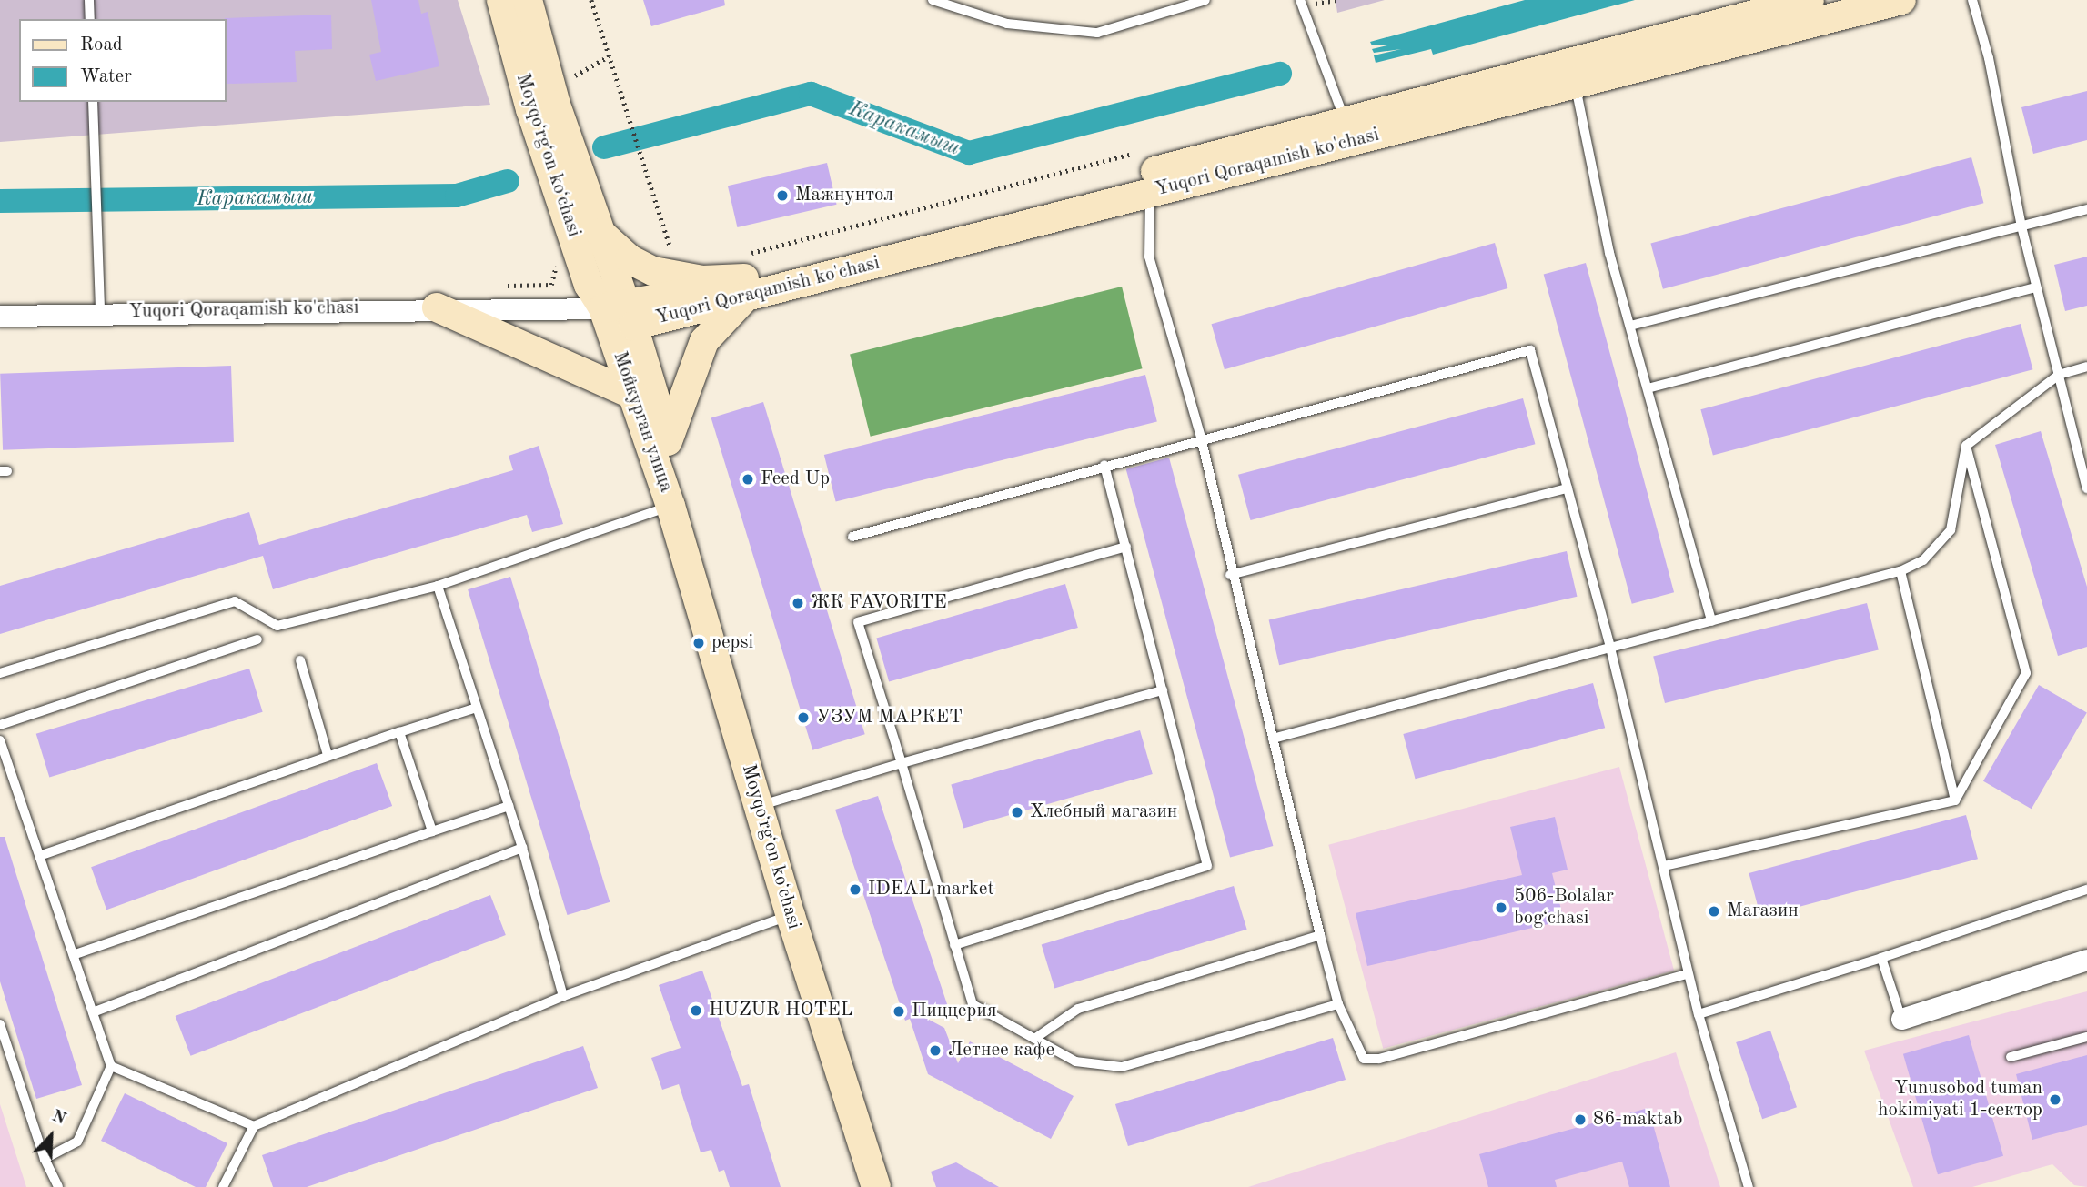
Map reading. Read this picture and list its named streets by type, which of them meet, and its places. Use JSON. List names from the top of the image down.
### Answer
{
  "streets": {
    "main road": ["Moyqoʻrgʻon koʻchasi", "Yuqori Qoraqamish ko'chasi", "Мойкурган улица"]
  },
  "crossings": [
    ["Moyqoʻrgʻon koʻchasi", "Yuqori Qoraqamish ko'chasi"],
    ["Moyqoʻrgʻon koʻchasi", "Мойкурган улица"],
    ["Yuqori Qoraqamish ko'chasi", "Мойкурган улица"]
  ],
  "water": ["Каракамыш"],
  "places": [
    "Мажнунтол",
    "Feed Up",
    "ЖК FAVORITE",
    "pepsi",
    "УЗУМ МАРКЕТ",
    "Хлебный магазин",
    "IDEAL market",
    "506-Bolalar bogʻchasi",
    "Магазин",
    "HUZUR HOTEL",
    "Пиццерия",
    "Летнее кафе",
    "Yunusobod tuman hokimiyati 1-сектор",
    "86-maktab"
  ],
  "legend": ["Road", "Water"],
  "north": "top right"
}
